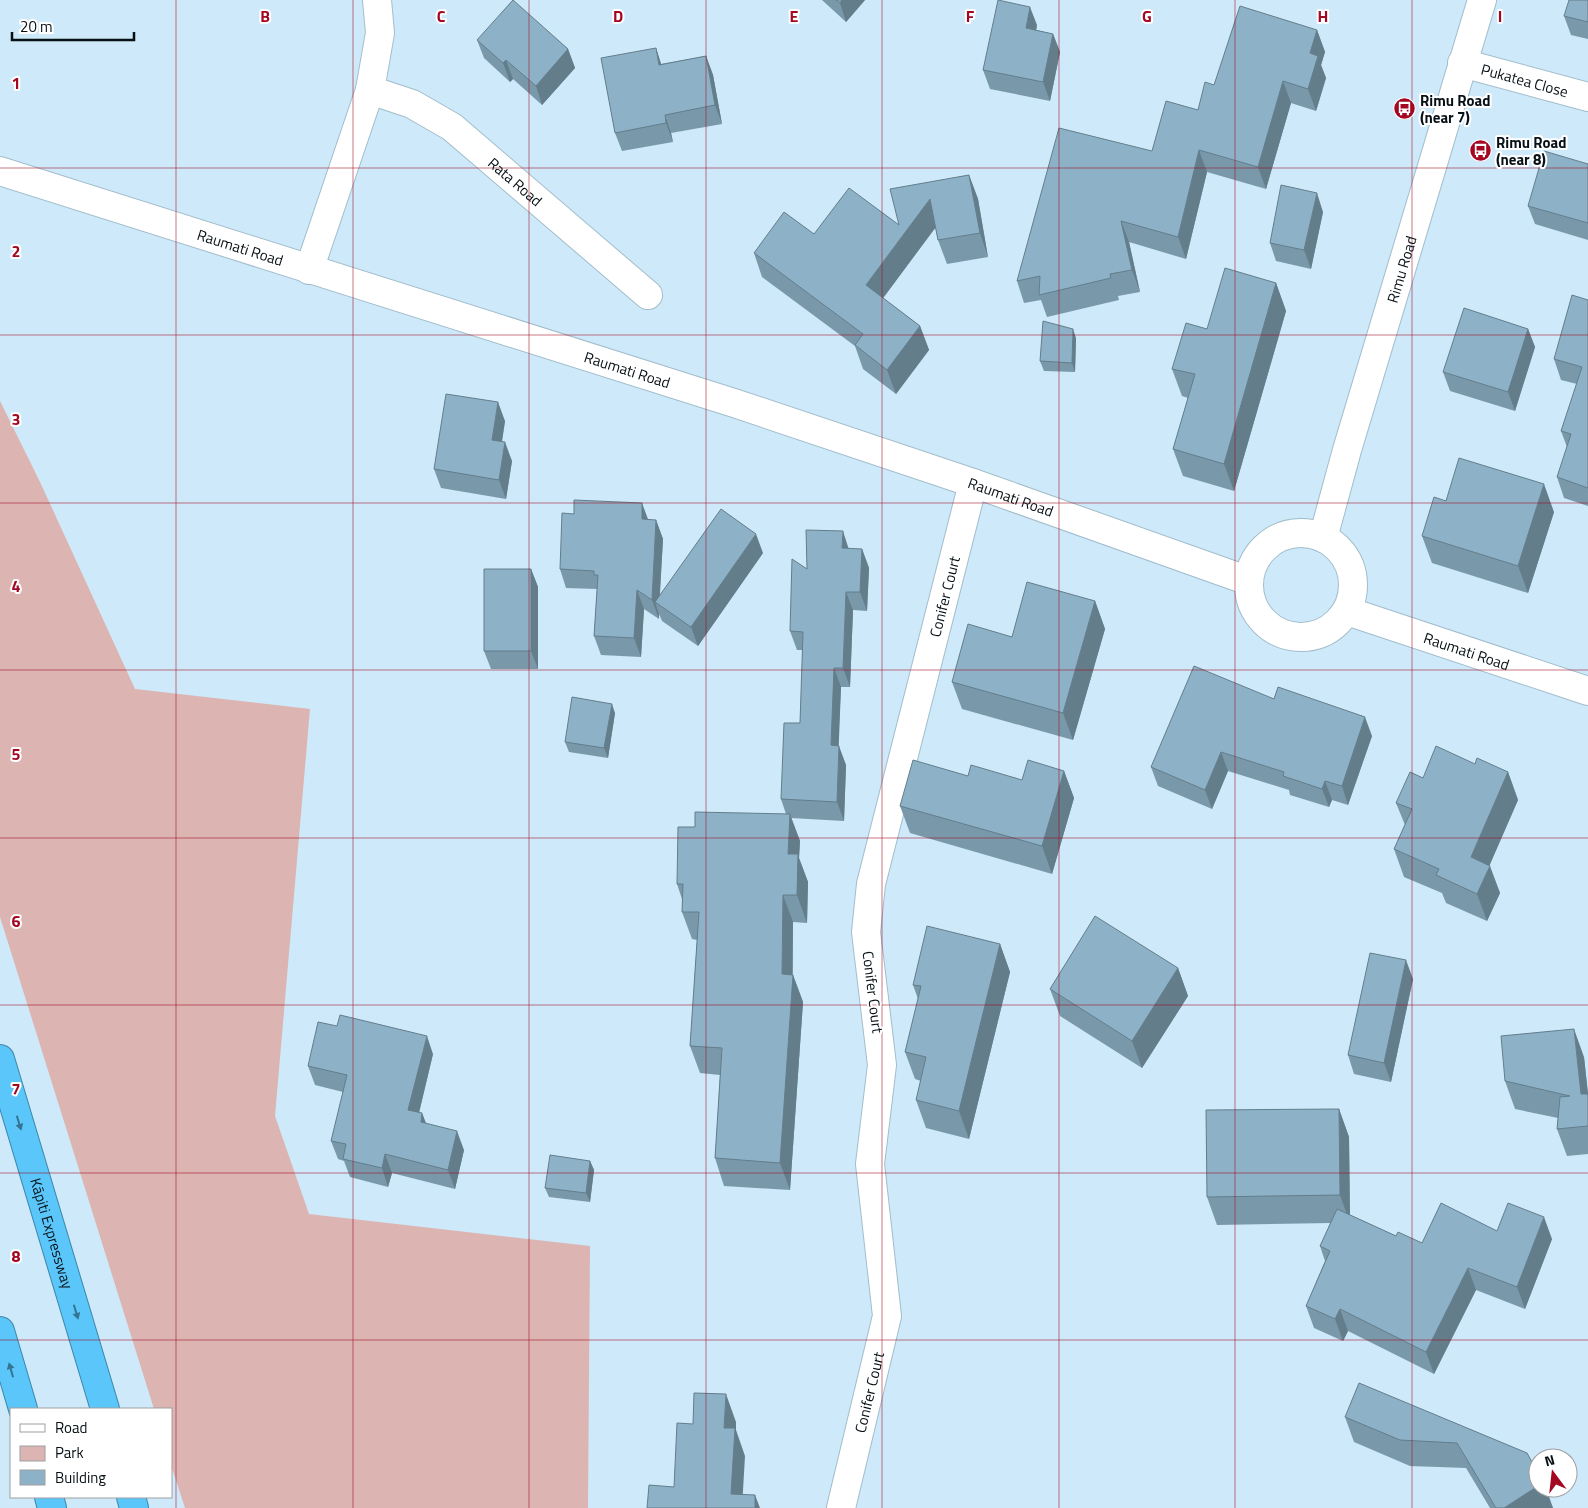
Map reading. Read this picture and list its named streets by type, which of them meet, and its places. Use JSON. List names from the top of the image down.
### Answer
{
  "streets": {
    "highway": ["Kāpiti Expressway"],
    "main road": [
      "Pukatea Close",
      "Rata Road",
      "Raumati Road",
      "Rimu Road",
      "Conifer Court"
    ]
  },
  "crossings": [
    ["Pukatea Close", "Rimu Road"],
    ["Raumati Road", "Rimu Road"],
    ["Raumati Road", "Conifer Court"]
  ],
  "one_way": ["Kāpiti Expressway"],
  "places": {
    "bus stop": ["Rimu Road (near 7)", "Rimu Road (near 8)"]
  },
  "legend": ["Road", "Park", "Building"],
  "scale_bar": "20 m",
  "north": "top",
  "grid": {
    "columns": [
      "B",
      "C",
      "D",
      "E",
      "F",
      "G",
      "H",
      "I"
    ],
    "rows": [
      "1",
      "2",
      "3",
      "4",
      "5",
      "6",
      "7",
      "8"
    ]
  }
}
